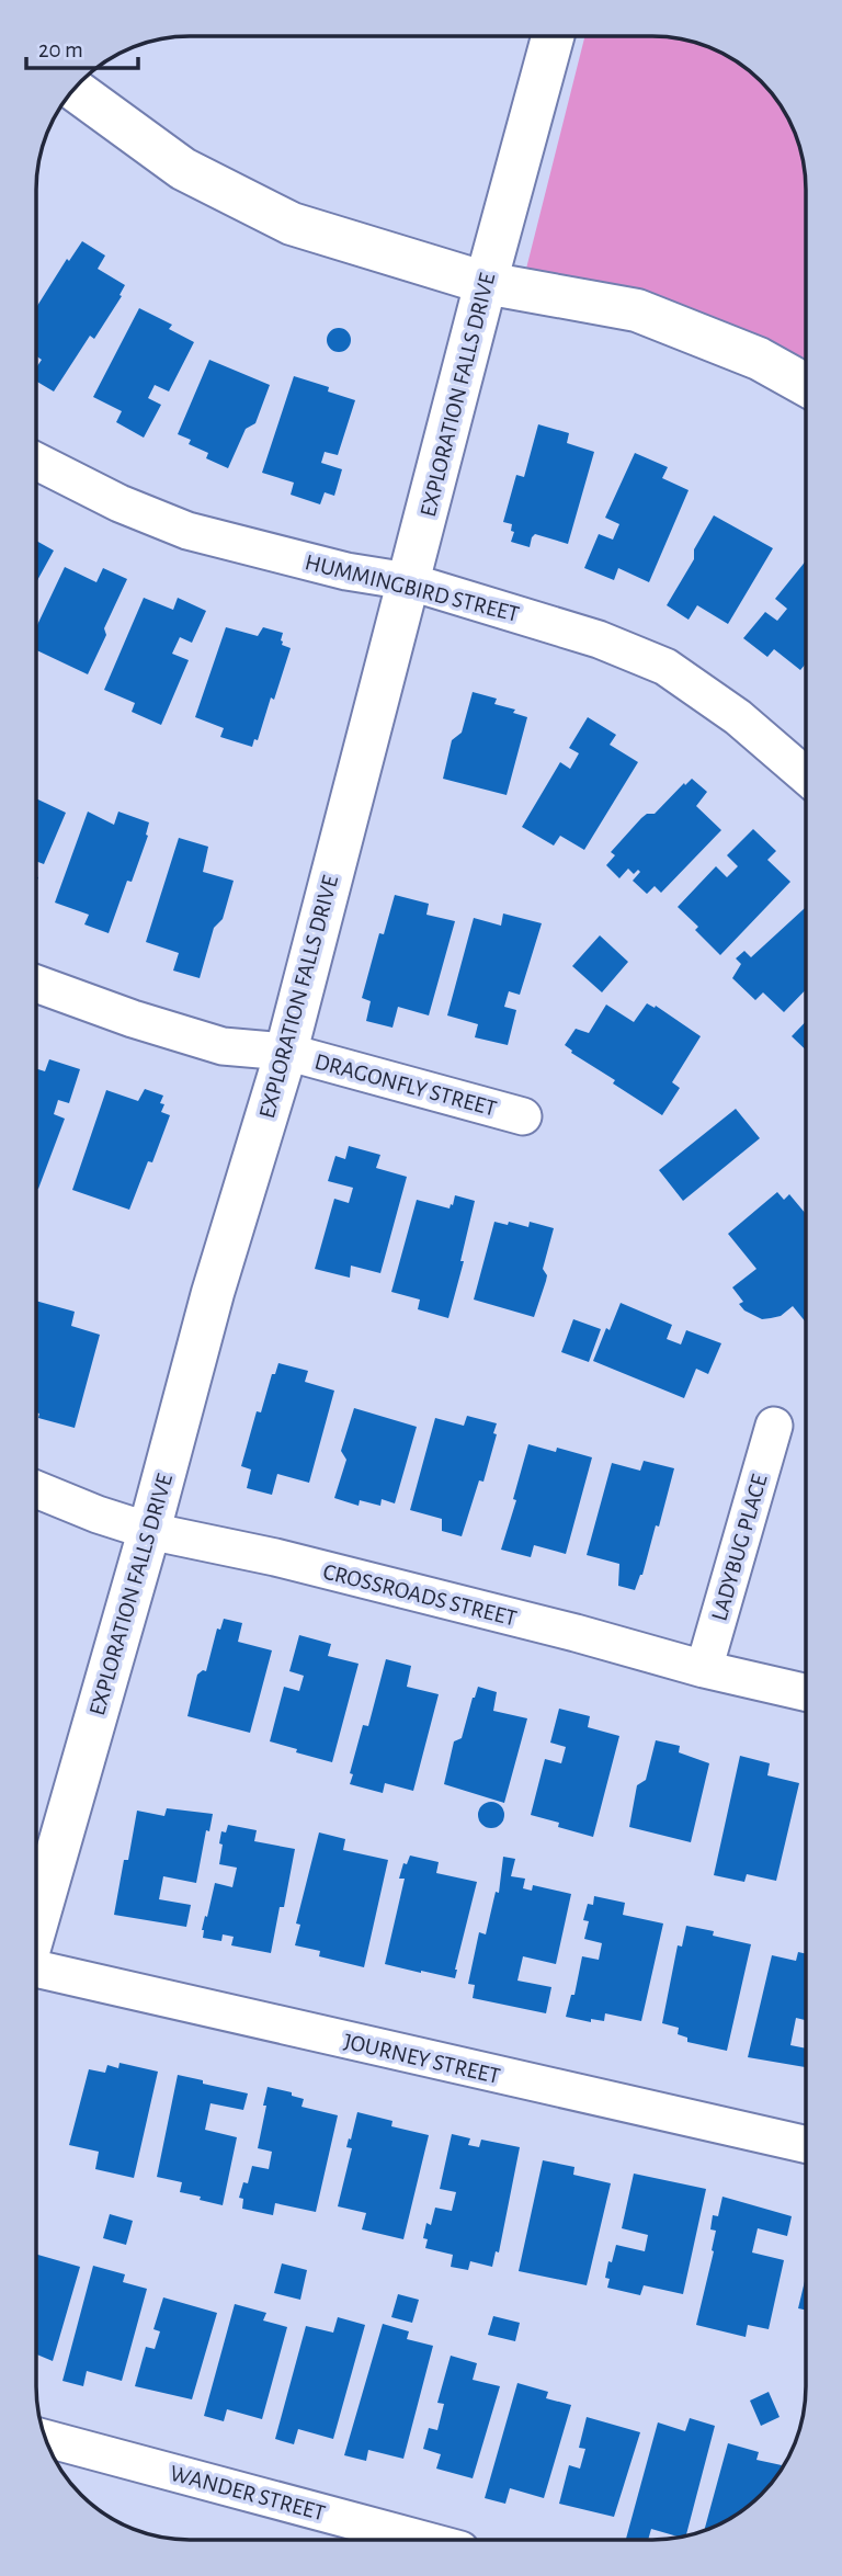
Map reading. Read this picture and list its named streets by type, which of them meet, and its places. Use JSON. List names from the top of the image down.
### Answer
{
  "streets": {
    "street": [
      "EXPLORATION FALLS DRIVE",
      "HUMMINGBIRD STREET",
      "DRAGONFLY STREET",
      "LADYBUG PLACE",
      "CROSSROADS STREET",
      "JOURNEY STREET",
      "WANDER STREET"
    ]
  },
  "crossings": [
    ["EXPLORATION FALLS DRIVE", "HUMMINGBIRD STREET"],
    ["EXPLORATION FALLS DRIVE", "DRAGONFLY STREET"],
    ["EXPLORATION FALLS DRIVE", "CROSSROADS STREET"],
    ["LADYBUG PLACE", "CROSSROADS STREET"]
  ],
  "scale_bar": "20 m"
}
